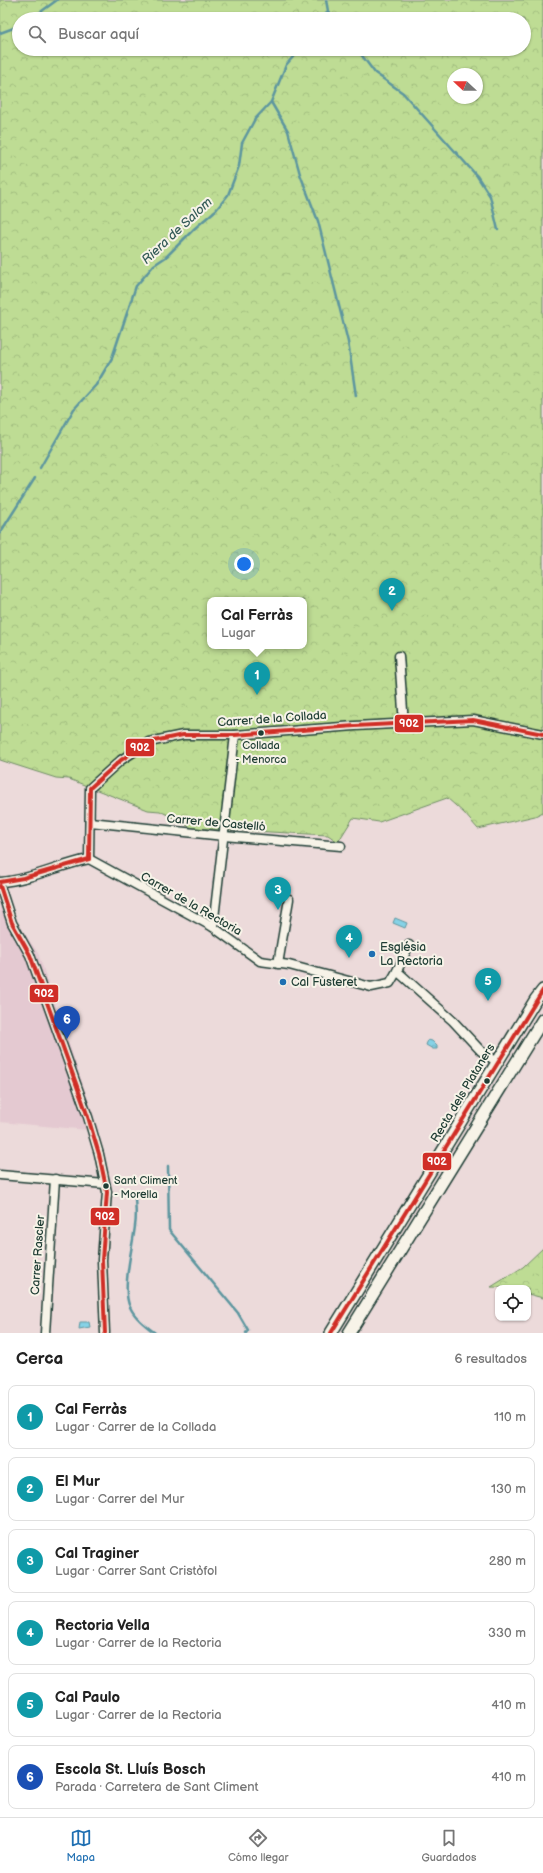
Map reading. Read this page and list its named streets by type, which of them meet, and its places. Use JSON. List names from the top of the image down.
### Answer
{
  "streets": {
    "street": [
      "Carrer de la Collada",
      "Carrer de Castelló",
      "Carrer de la Rectoria",
      "Recta dels Plataners",
      "Carrer Rascler"
    ]
  },
  "crossings": [
    ["Carrer de la Collada", "Carrer de Castelló"],
    ["Carrer de la Collada", "Carrer de la Rectoria"]
  ],
  "water": ["Riera de Salom"],
  "places": [
    "Collada - Menorca",
    "Església La Rectoria",
    "Cal Fusteret",
    "Sant Climent - Morella"
  ],
  "lines": ["transit line 902"],
  "north": "left",
  "page": {
    "search": "Buscar aquí",
    "pins": [
      "2",
      "1",
      "3",
      "4",
      "5",
      "6"
    ],
    "popup": ["Cal Ferràs", "Lugar"],
    "heading": ["Cerca", "6 resultados"],
    "list": [
      {
        "mark": "1",
        "name": "Cal Ferràs",
        "note": "Lugar · Carrer de la Collada",
        "value": "110 m"
      },
      {
        "mark": "2",
        "name": "El Mur",
        "note": "Lugar · Carrer del Mur",
        "value": "130 m"
      },
      {
        "mark": "3",
        "name": "Cal Traginer",
        "note": "Lugar · Carrer Sant Cristòfol",
        "value": "280 m"
      },
      {
        "mark": "4",
        "name": "Rectoria Vella",
        "note": "Lugar · Carrer de la Rectoria",
        "value": "330 m"
      },
      {
        "mark": "5",
        "name": "Cal Paulo",
        "note": "Lugar · Carrer de la Rectoria",
        "value": "410 m"
      },
      {
        "mark": "6",
        "name": "Escola St. Lluís Bosch",
        "note": "Parada · Carretera de Sant Climent",
        "value": "410 m"
      }
    ],
    "nav": ["Mapa", "Cómo llegar", "Guardados"]
  }
}
